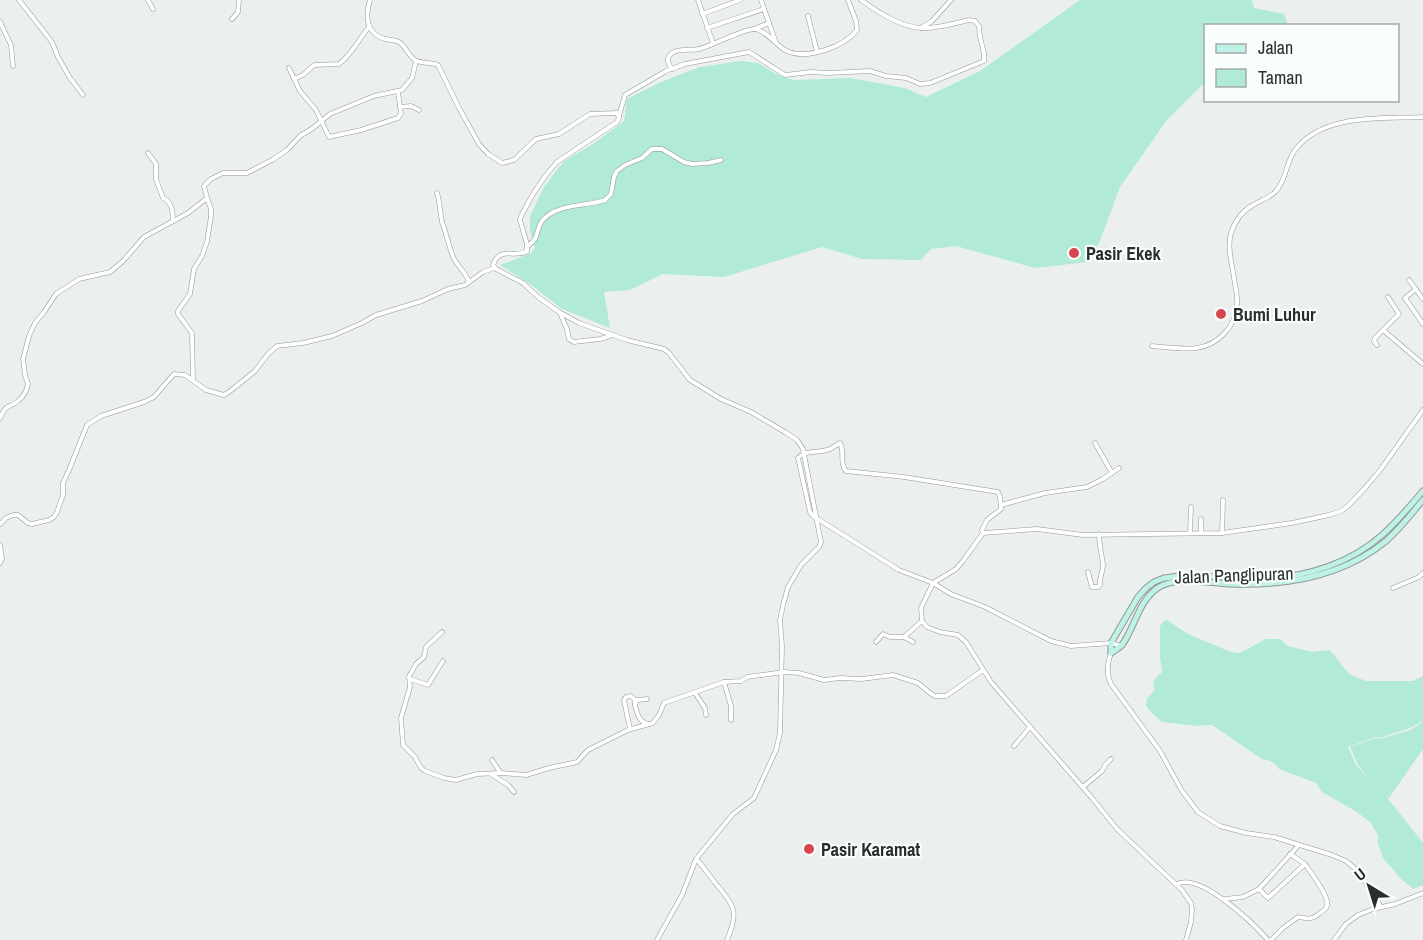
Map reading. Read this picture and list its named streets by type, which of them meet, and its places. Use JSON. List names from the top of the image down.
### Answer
{
  "streets": {
    "main road": ["Jalan Panglipuran"]
  },
  "places": ["Pasir Ekek", "Bumi Luhur", "Pasir Karamat"],
  "legend": ["Jalan", "Taman"],
  "north": "top left"
}
